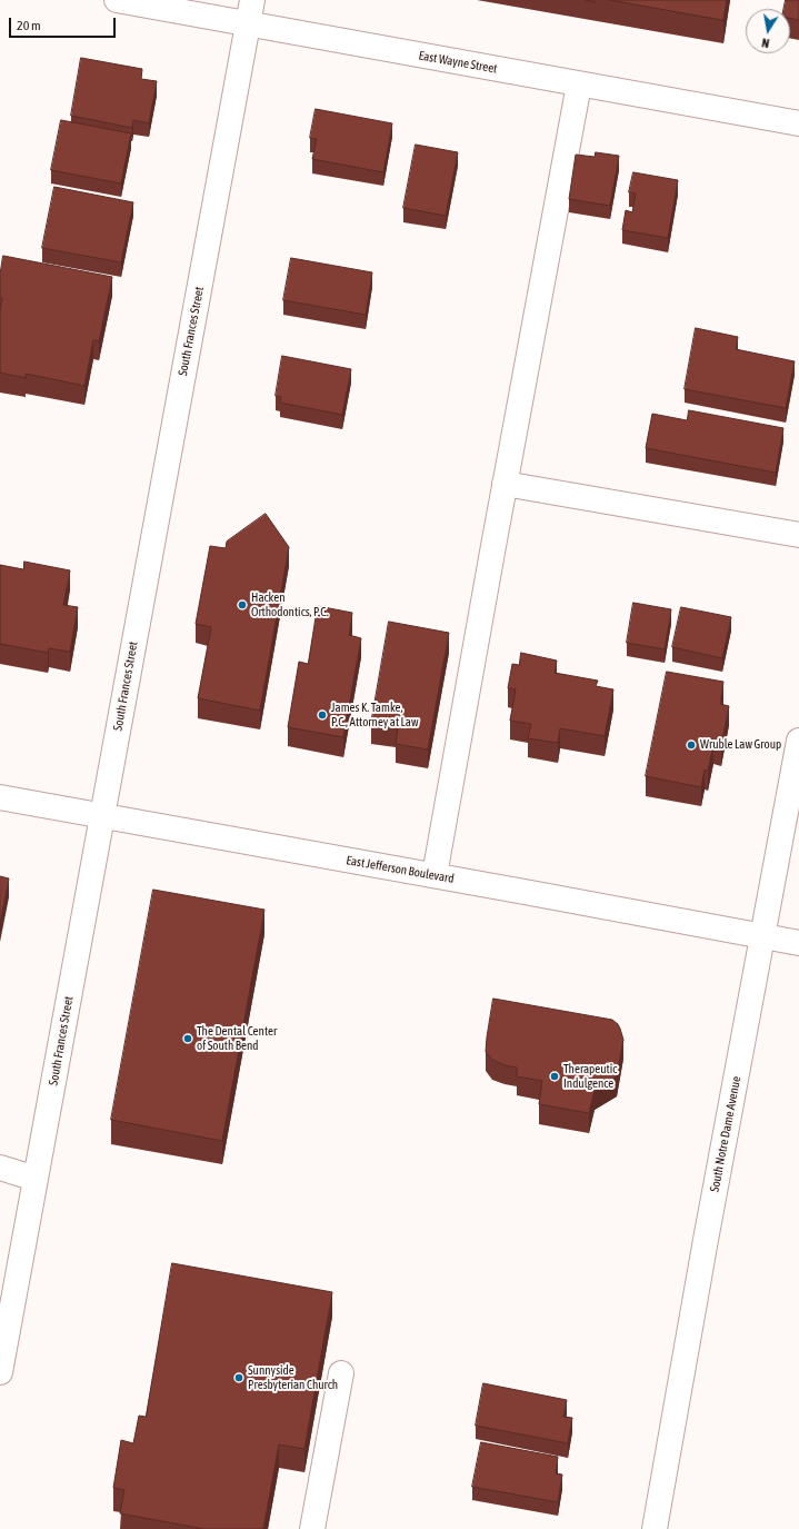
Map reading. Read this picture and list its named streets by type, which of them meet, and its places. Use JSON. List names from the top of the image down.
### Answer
{
  "streets": {
    "street": [
      "East Wayne Street",
      "South Frances Street",
      "East Jefferson Boulevard",
      "South Notre Dame Avenue"
    ]
  },
  "crossings": [
    ["East Wayne Street", "South Frances Street"],
    ["South Frances Street", "East Jefferson Boulevard"],
    ["East Jefferson Boulevard", "South Notre Dame Avenue"]
  ],
  "places": [
    "Hacken Orthodontics, P.C.",
    "James K. Tamke, P.C., Attorney at Law",
    "Wruble Law Group",
    "The Dental Center of South Bend",
    "Therapeutic Indulgence",
    "Sunnyside Presbyterian Church"
  ],
  "scale_bar": "20 m",
  "north": "bottom"
}
